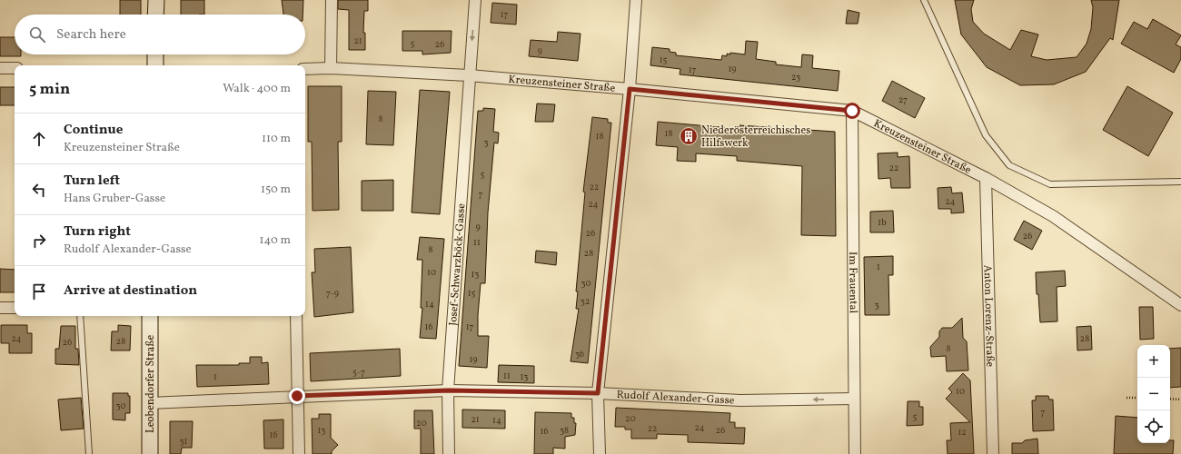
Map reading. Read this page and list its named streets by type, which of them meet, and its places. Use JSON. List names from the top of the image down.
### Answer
{
  "streets": {
    "main road": ["Leobendorfer Straße"],
    "street": [
      "Kreuzensteiner Straße",
      "Josef-Schwarzböck-Gasse",
      "Im Frauental",
      "Anton Lorenz-Straße",
      "Rudolf Alexander-Gasse"
    ]
  },
  "crossings": [
    ["Kreuzensteiner Straße", "Josef-Schwarzböck-Gasse"],
    ["Kreuzensteiner Straße", "Im Frauental"],
    ["Kreuzensteiner Straße", "Anton Lorenz-Straße"],
    ["Josef-Schwarzböck-Gasse", "Rudolf Alexander-Gasse"],
    ["Im Frauental", "Rudolf Alexander-Gasse"],
    ["Leobendorfer Straße", "Rudolf Alexander-Gasse"]
  ],
  "one_way": ["Rudolf Alexander-Gasse"],
  "places": {
    "building": ["Niederösterreichisches Hilfswerk"]
  },
  "house_numbers": [
    "17",
    "21",
    "5",
    "26",
    "9",
    "15",
    "19",
    "17",
    "23",
    "27",
    "8",
    "18",
    "18",
    "3",
    "22",
    "5",
    "22",
    "7",
    "24",
    "24",
    "1b",
    "9",
    "26",
    "26",
    "11",
    "8",
    "28",
    "1",
    "10",
    "13",
    "30",
    "7-9",
    "15",
    "32",
    "14",
    "3",
    "16",
    "17",
    "24",
    "28",
    "28",
    "26",
    "8",
    "36",
    "19",
    "5-7",
    "11",
    "1",
    "13",
    "10",
    "30",
    "7",
    "5",
    "20",
    "21",
    "14",
    "20",
    "24",
    "22",
    "13",
    "38",
    "26",
    "16",
    "12",
    "16",
    "31"
  ],
  "page": {
    "search": "Search here",
    "heading": ["5 min", "Walk · 400 m"],
    "list": [
      ["Continue", "Kreuzensteiner Straße", "110 m"],
      ["Turn left", "Hans Gruber-Gasse", "150 m"],
      ["Turn right", "Rudolf Alexander-Gasse", "140 m"],
      "Arrive at destination"
    ],
    "map_buttons": ["+", "−"]
  }
}
